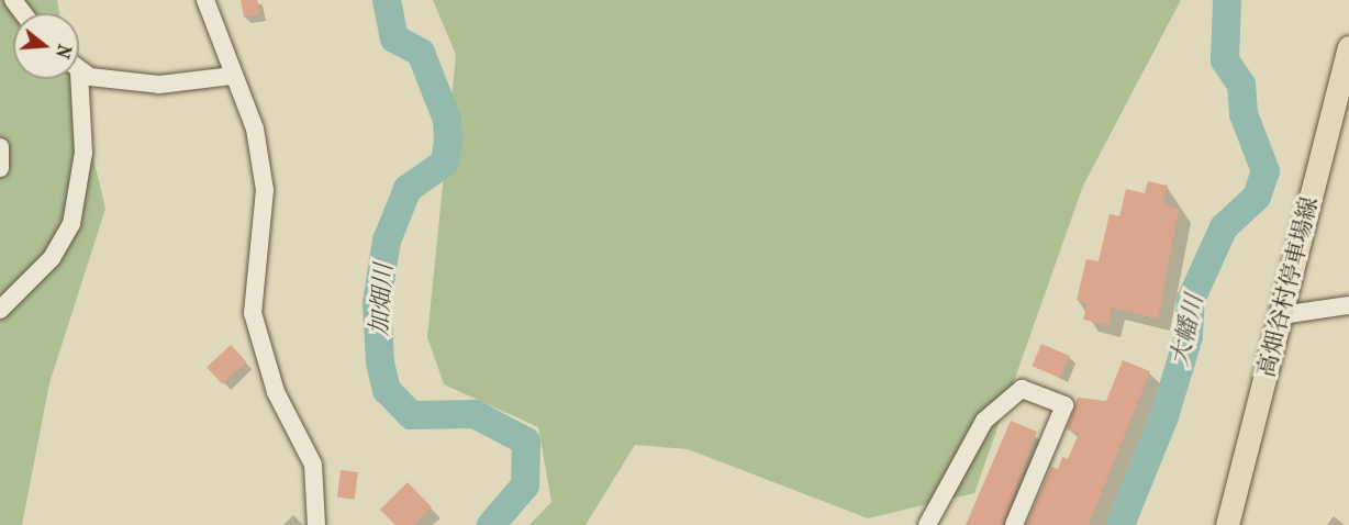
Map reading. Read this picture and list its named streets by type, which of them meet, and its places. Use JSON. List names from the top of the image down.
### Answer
{
  "streets": {
    "main road": ["高畑谷村停車場線"]
  },
  "water": ["加畑川", "大幡川"],
  "north": "right"
}
